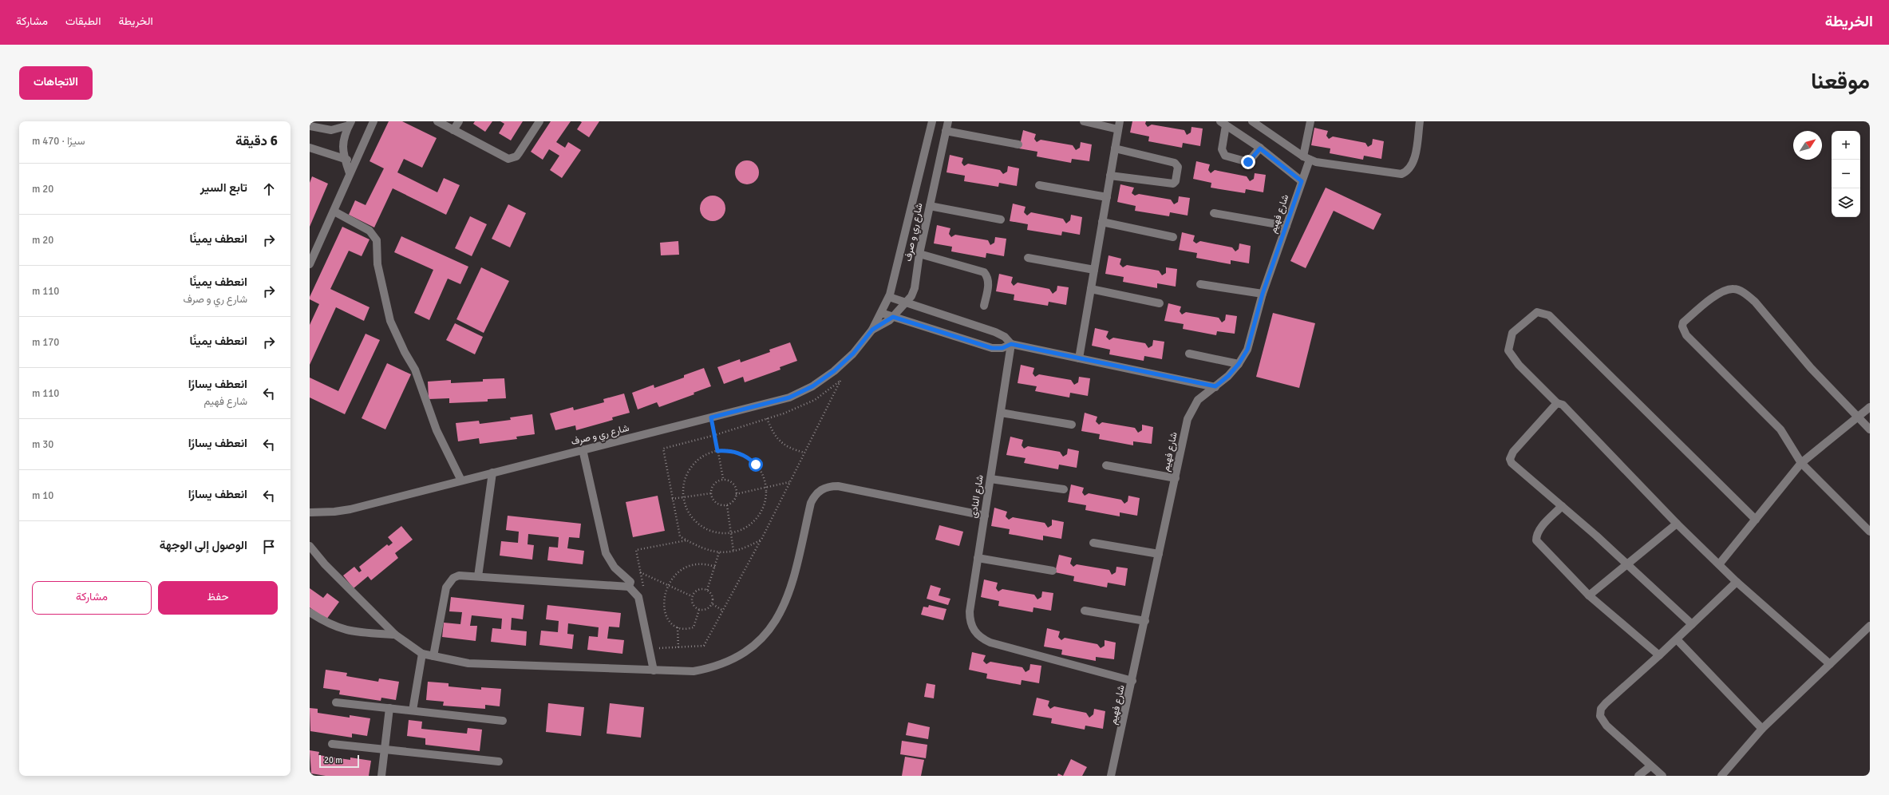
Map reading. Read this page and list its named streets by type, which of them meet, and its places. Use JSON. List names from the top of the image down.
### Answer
{
  "streets": {
    "street": ["شارع فهيم", "شارع ري و صرف", "شارع النادى"]
  },
  "crossings": [
    ["شارع فهيم", "شارع النادى"]
  ],
  "scale_bar": "20 m",
  "north": "top right",
  "page": {
    "header": "الخريطة",
    "nav": ["الخريطة", "الطبقات", "مشاركة"],
    "title": "موقعنا",
    "buttons": [
      "الاتجاهات",
      ["حفظ", "مشاركة"]
    ],
    "heading": ["6 دقيقة", "سيرًا · 470 m"],
    "map_buttons": ["+", "−"],
    "list": [
      ["تابع السير", "20 m"],
      ["انعطف يمينًا", "20 m"],
      ["انعطف يمينًا", "شارع ري و صرف", "110 m"],
      ["انعطف يمينًا", "170 m"],
      ["انعطف يسارًا", "شارع فهيم", "110 m"],
      ["انعطف يسارًا", "30 m"],
      ["انعطف يسارًا", "10 m"],
      "الوصول إلى الوجهة"
    ],
    "scale": "20 m"
  }
}
